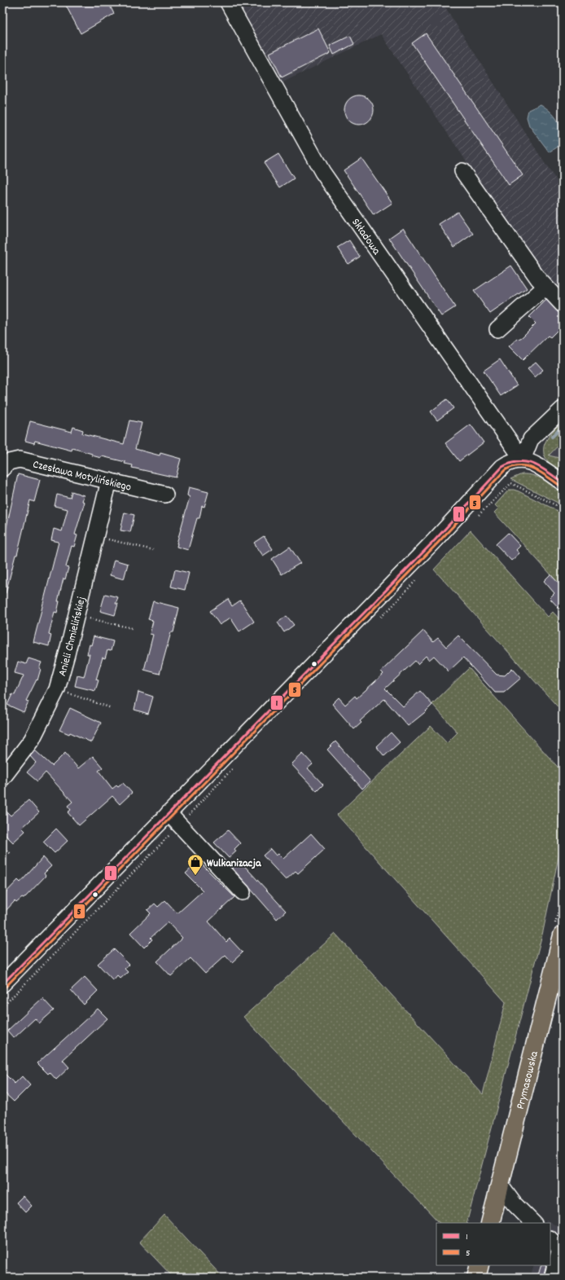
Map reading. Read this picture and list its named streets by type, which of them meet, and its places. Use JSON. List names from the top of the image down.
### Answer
{
  "streets": {
    "main road": ["Prymasowska"],
    "street": ["Składowa", "Czesława Motylińskiego", "Anieli Chmielińskiej"]
  },
  "crossings": [
    ["Czesława Motylińskiego", "Anieli Chmielińskiej"]
  ],
  "places": {
    "shop": ["Wulkanizacja"]
  },
  "lines": ["transit line 1", "transit line 5"],
  "legend": ["1", "5"]
}
